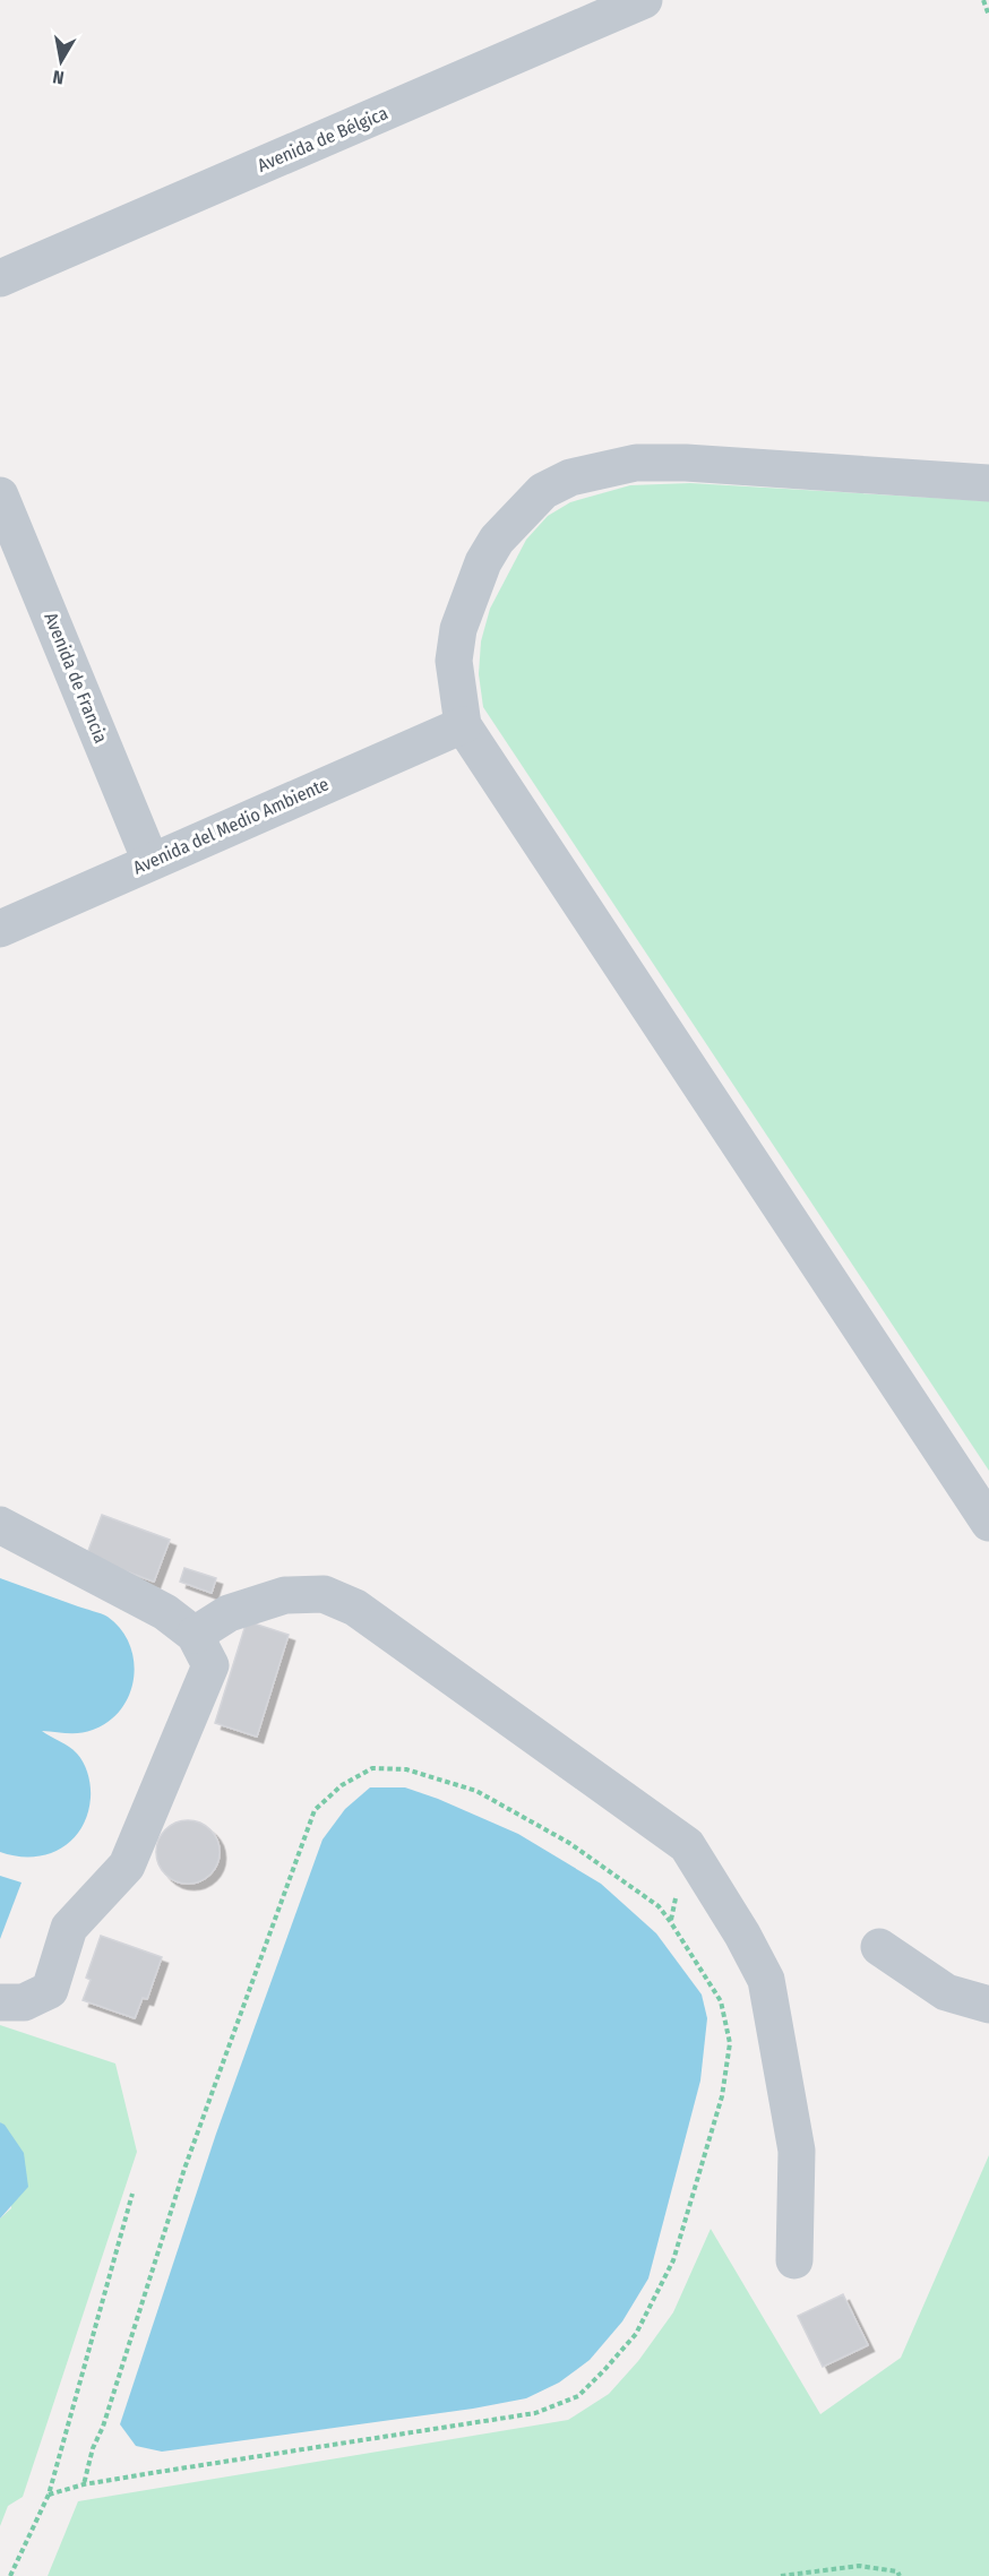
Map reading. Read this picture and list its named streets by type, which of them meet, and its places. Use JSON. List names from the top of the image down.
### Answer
{
  "streets": {
    "street": ["Avenida de Bélgica", "Avenida de Francia", "Avenida del Medio Ambiente"]
  },
  "crossings": [
    ["Avenida de Francia", "Avenida del Medio Ambiente"]
  ],
  "north": "bottom"
}
